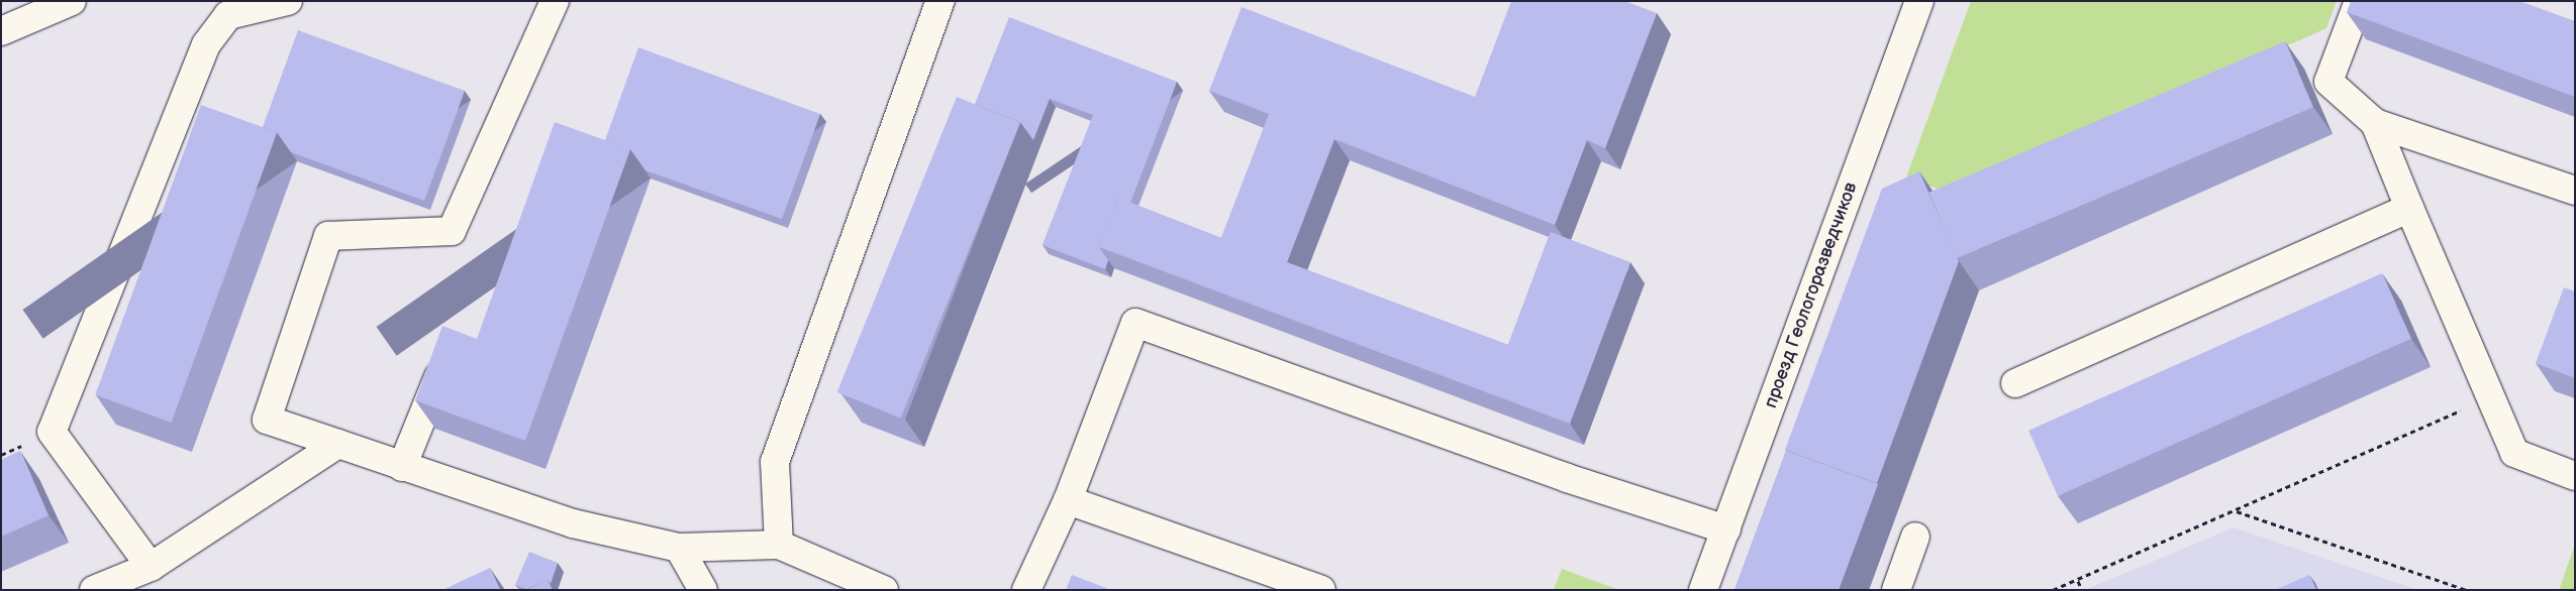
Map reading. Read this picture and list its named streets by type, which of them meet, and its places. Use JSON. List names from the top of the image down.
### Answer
{
  "streets": {
    "street": ["проезд Геологоразведчиков"]
  }
}
